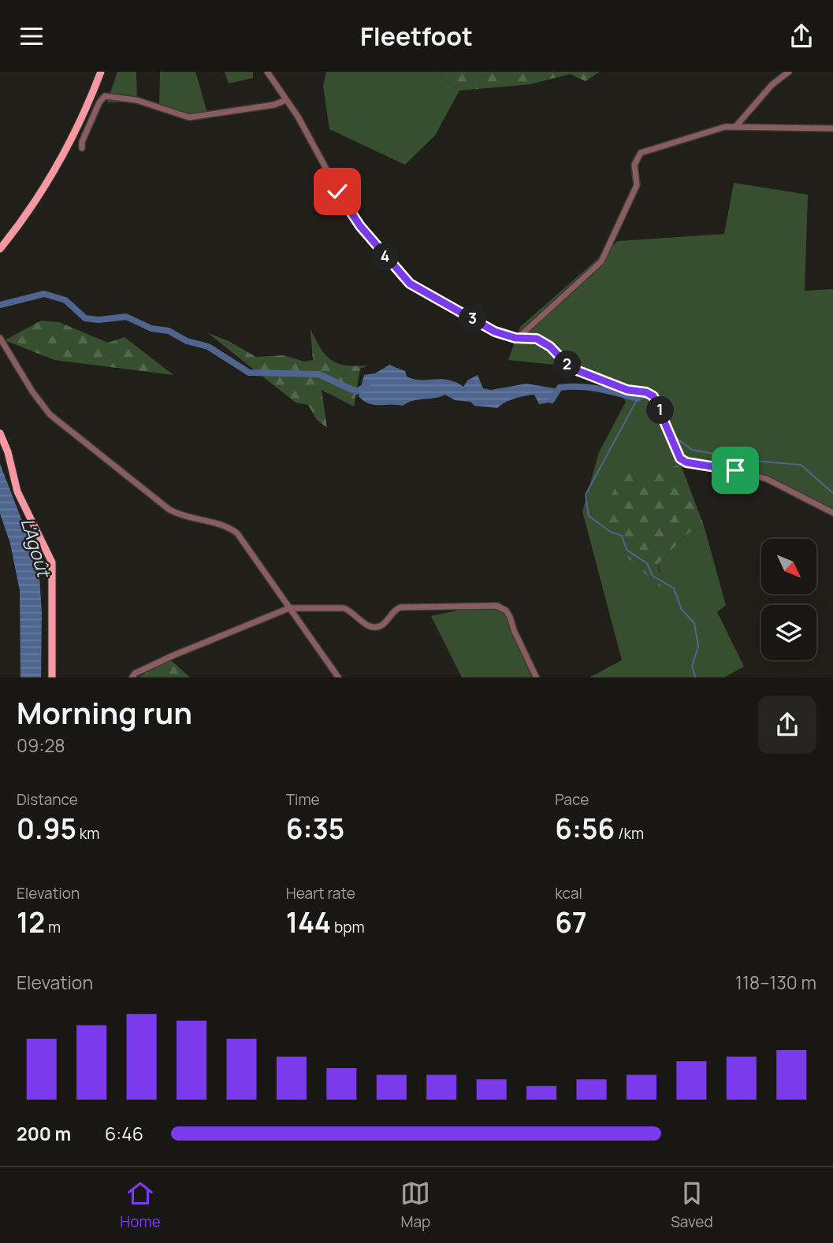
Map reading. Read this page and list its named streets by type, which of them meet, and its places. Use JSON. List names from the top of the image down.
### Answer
{
  "water": ["L'Agoût"],
  "north": "bottom right",
  "page": {
    "header": "Fleetfoot",
    "pins": [
      "4",
      "3",
      "2",
      "1"
    ],
    "heading": ["Morning run", "09:28"],
    "stats": [
      ["Distance", "0.95 km"],
      ["Time", "6:35"],
      ["Pace", "6:56 /km"],
      ["Elevation", "12 m"],
      ["Heart rate", "144 bpm"],
      ["kcal", "67"]
    ],
    "chart": ["Elevation", "118–130 m"],
    "list": [
      {
        "name": "200 m",
        "note": "6:46"
      }
    ],
    "tabs": ["Home", "Map", "Saved"]
  }
}
